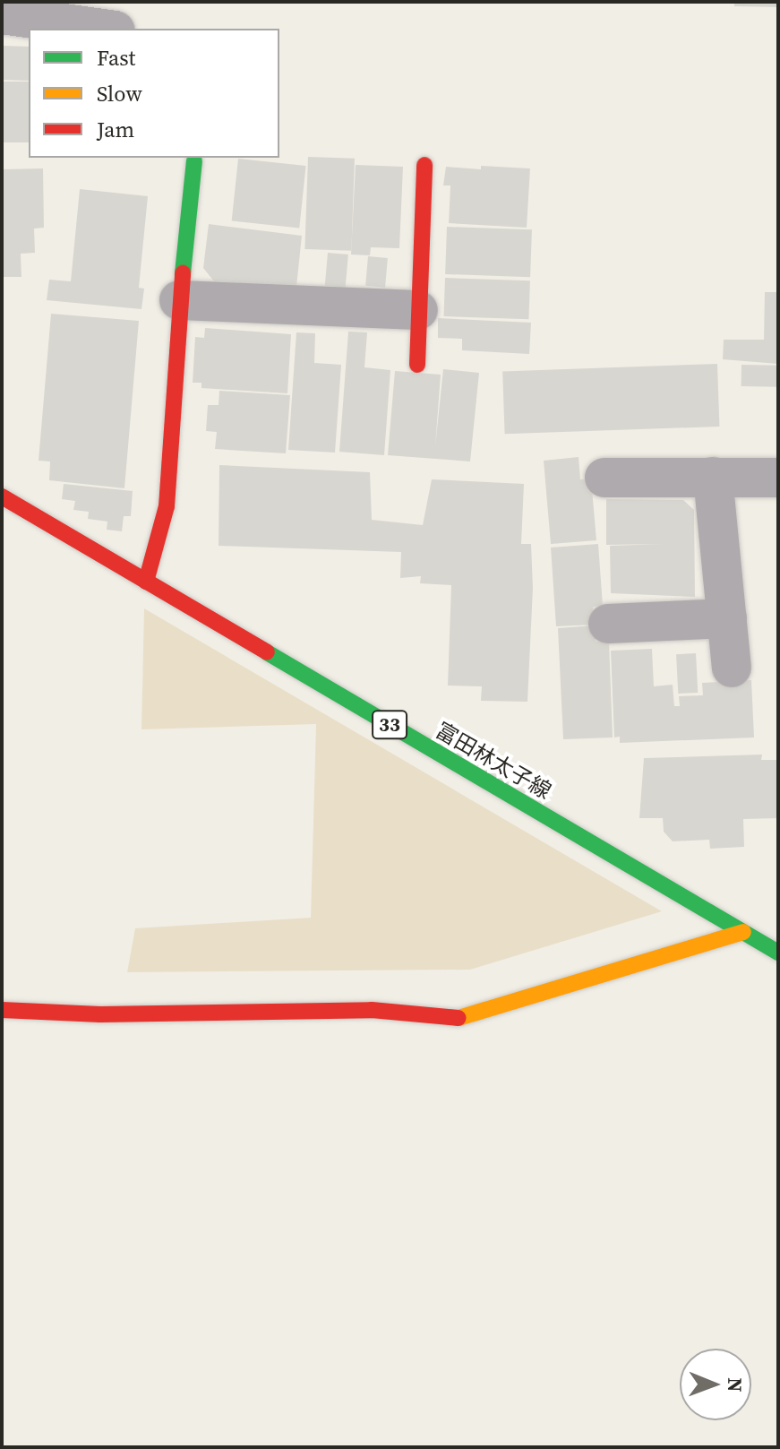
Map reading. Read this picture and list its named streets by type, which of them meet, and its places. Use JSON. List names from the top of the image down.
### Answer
{
  "streets": {
    "street": ["33", "富田林太子線"]
  },
  "legend": ["Fast", "Slow", "Jam"],
  "north": "right"
}
